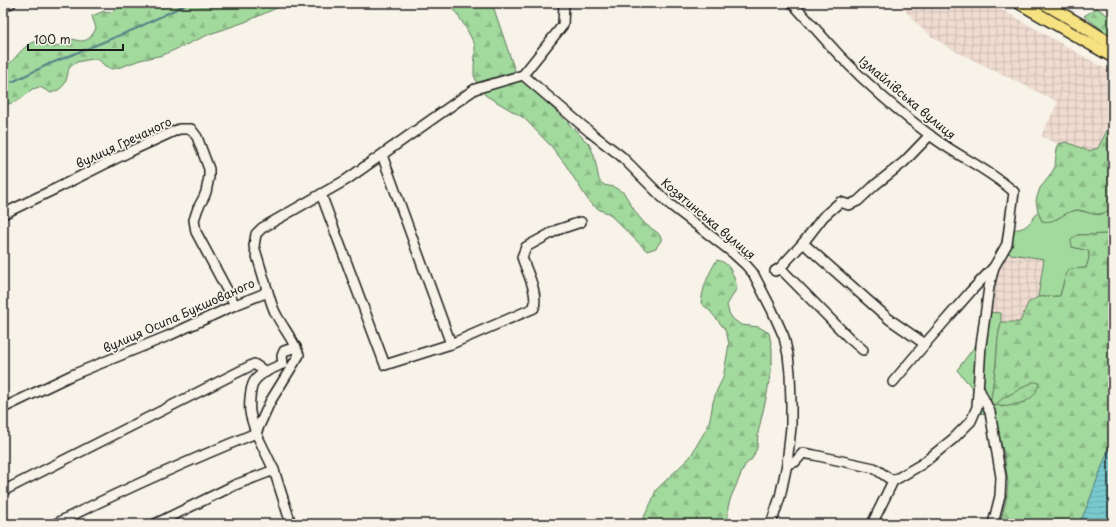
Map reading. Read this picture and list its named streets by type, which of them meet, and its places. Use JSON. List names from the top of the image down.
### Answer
{
  "streets": {
    "street": [
      "Ізмайлівська вулиця",
      "вулиця Гречаного",
      "Козятинська вулиця",
      "вулиця Осипа Букшованого"
    ]
  },
  "crossings": [
    ["вулиця Гречаного", "вулиця Осипа Букшованого"],
    ["Козятинська вулиця", "вулиця Осипа Букшованого"]
  ],
  "scale_bar": "100 m"
}
